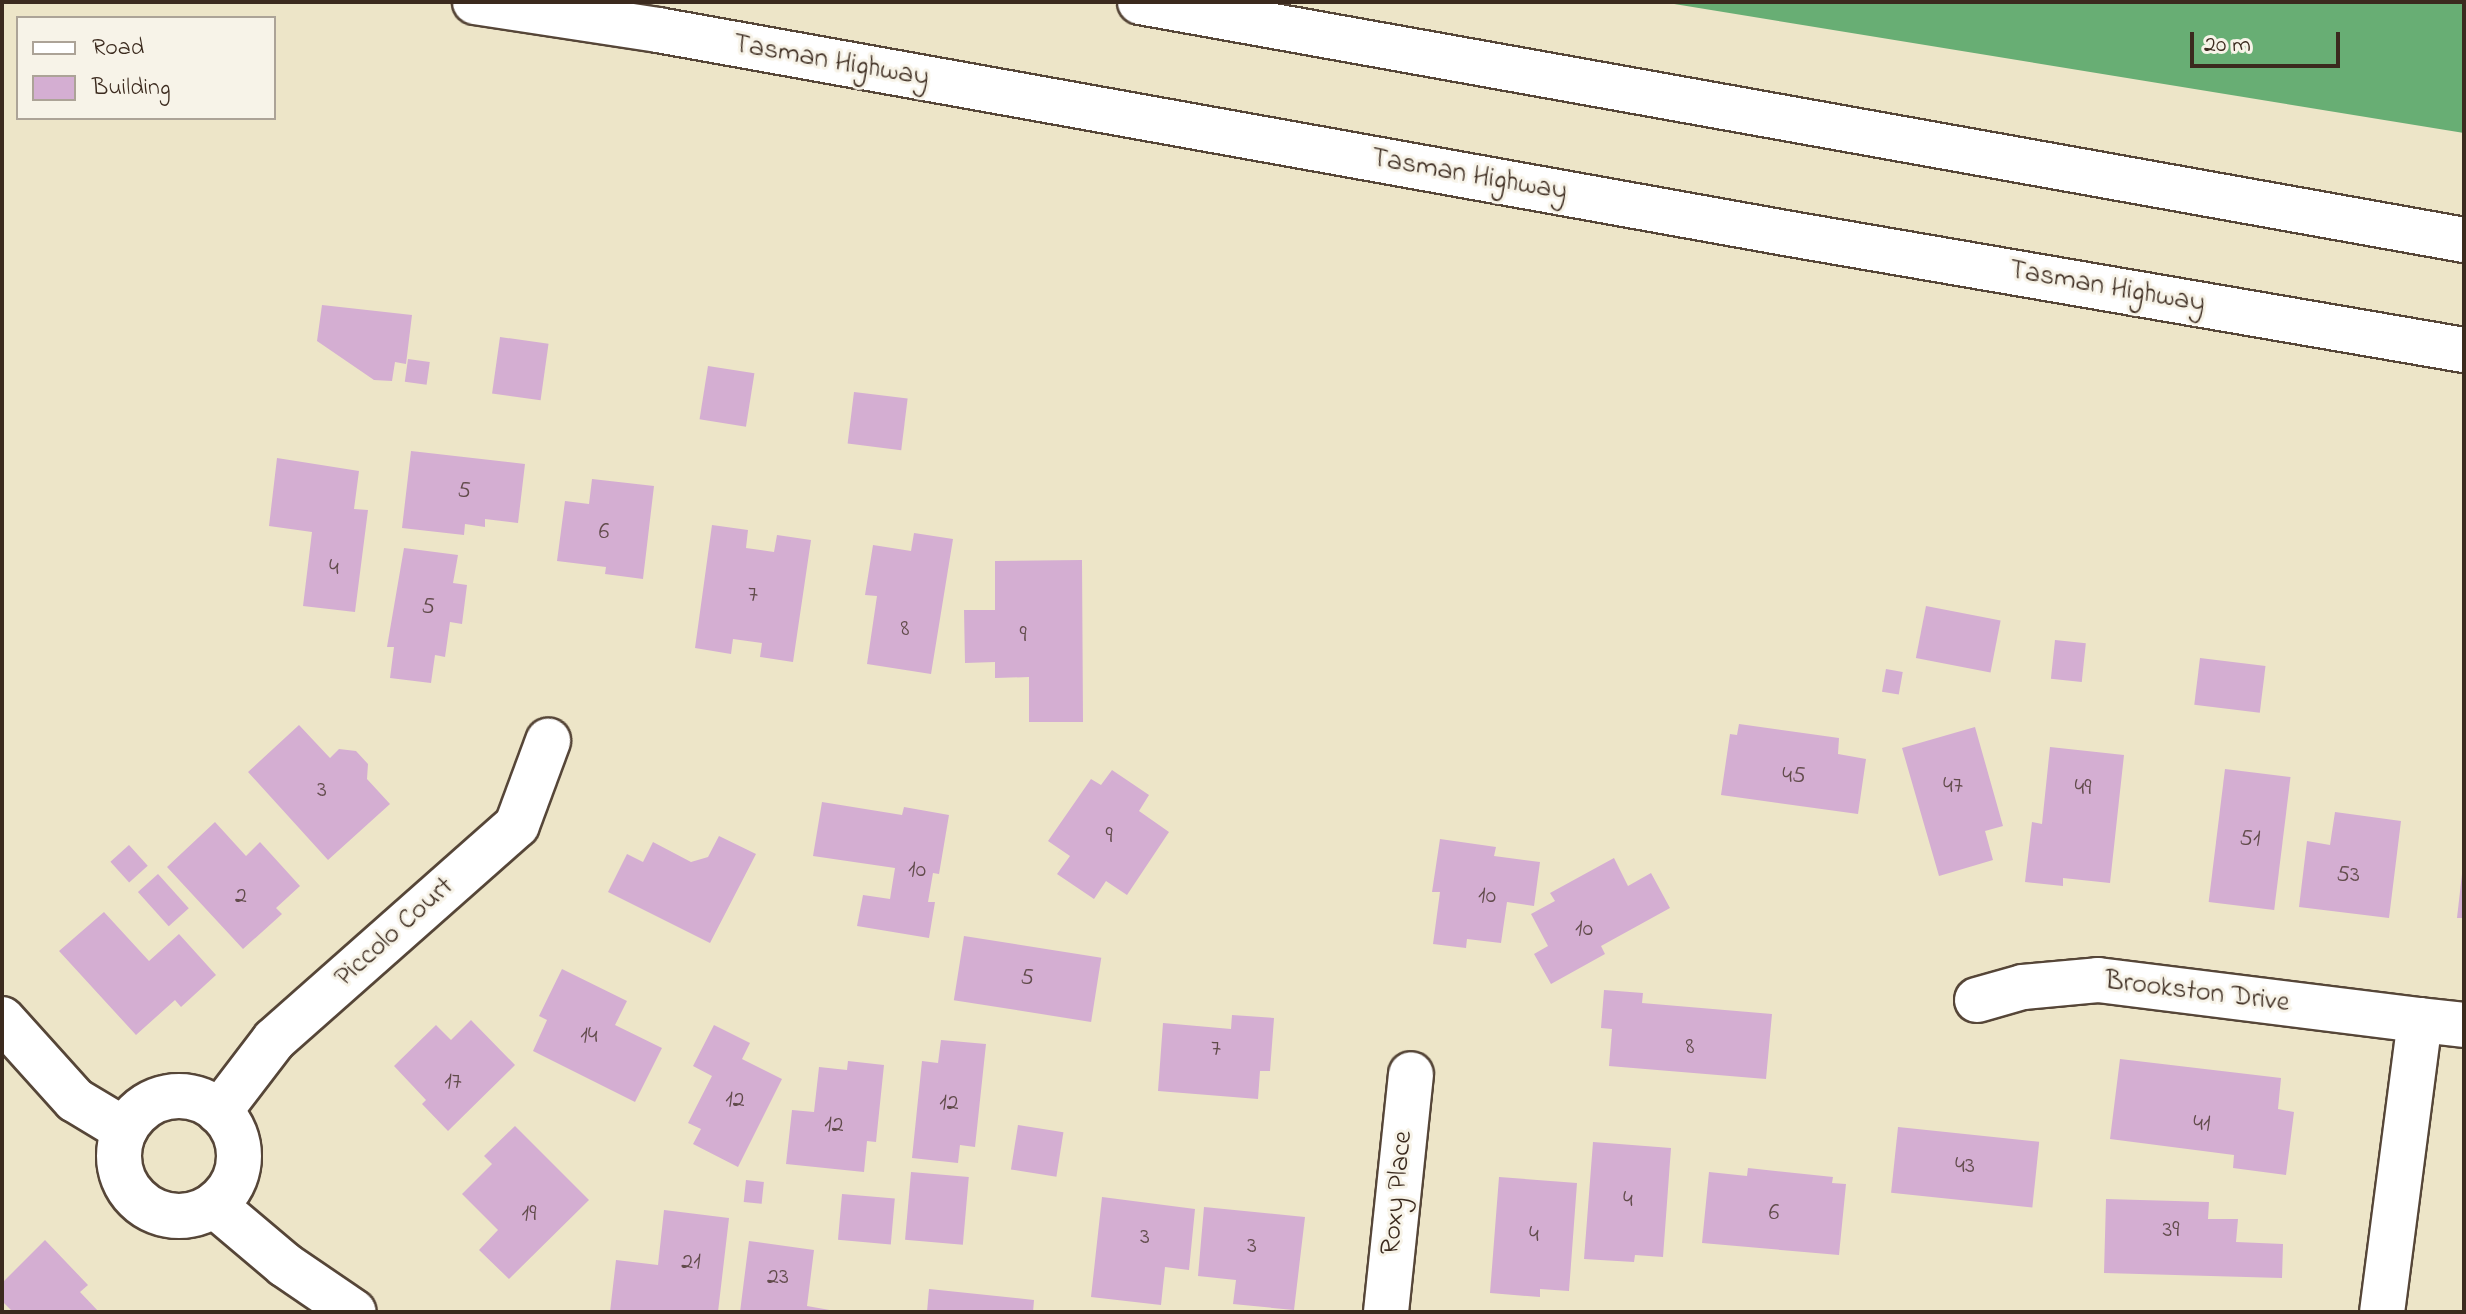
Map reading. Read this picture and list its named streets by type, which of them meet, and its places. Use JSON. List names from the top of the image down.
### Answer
{
  "streets": {
    "main road": [
      "Tasman Highway",
      "Piccolo Court",
      "Brookston Drive",
      "Roxy Place"
    ]
  },
  "house_numbers": [
    "5",
    "6",
    "4",
    "7",
    "5",
    "8",
    "9",
    "45",
    "47",
    "49",
    "3",
    "9",
    "51",
    "10",
    "53",
    "2",
    "10",
    "10",
    "5",
    "14",
    "8",
    "7",
    "17",
    "12",
    "12",
    "41",
    "12",
    "43",
    "4",
    "6",
    "19",
    "39",
    "4",
    "3",
    "3",
    "21",
    "23"
  ],
  "legend": ["Road", "Building"],
  "scale_bar": "20 m"
}
